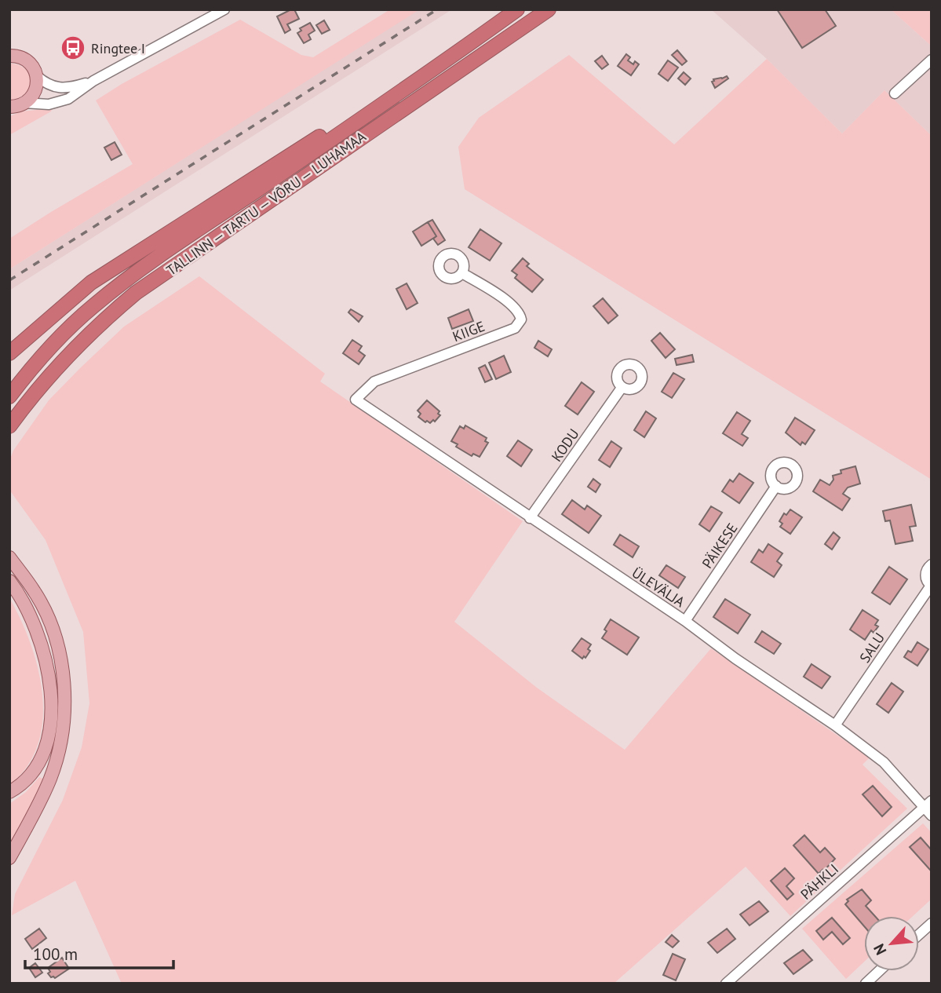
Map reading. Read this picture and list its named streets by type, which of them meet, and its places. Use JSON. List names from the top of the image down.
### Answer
{
  "streets": {
    "highway": ["TALLINN — TARTU — VÕRU — LUHAMAA"],
    "street": [
      "KIIGE",
      "KODU",
      "PÄIKESE",
      "ÜLEVÄLJA",
      "SALU",
      "PÄHKLI"
    ]
  },
  "crossings": [
    ["KIIGE", "ÜLEVÄLJA"],
    ["KODU", "ÜLEVÄLJA"],
    ["PÄIKESE", "ÜLEVÄLJA"],
    ["ÜLEVÄLJA", "SALU"],
    ["ÜLEVÄLJA", "PÄHKLI"]
  ],
  "places": {
    "bus stop": ["Ringtee I"]
  },
  "scale_bar": "100 m",
  "north": "bottom left"
}
